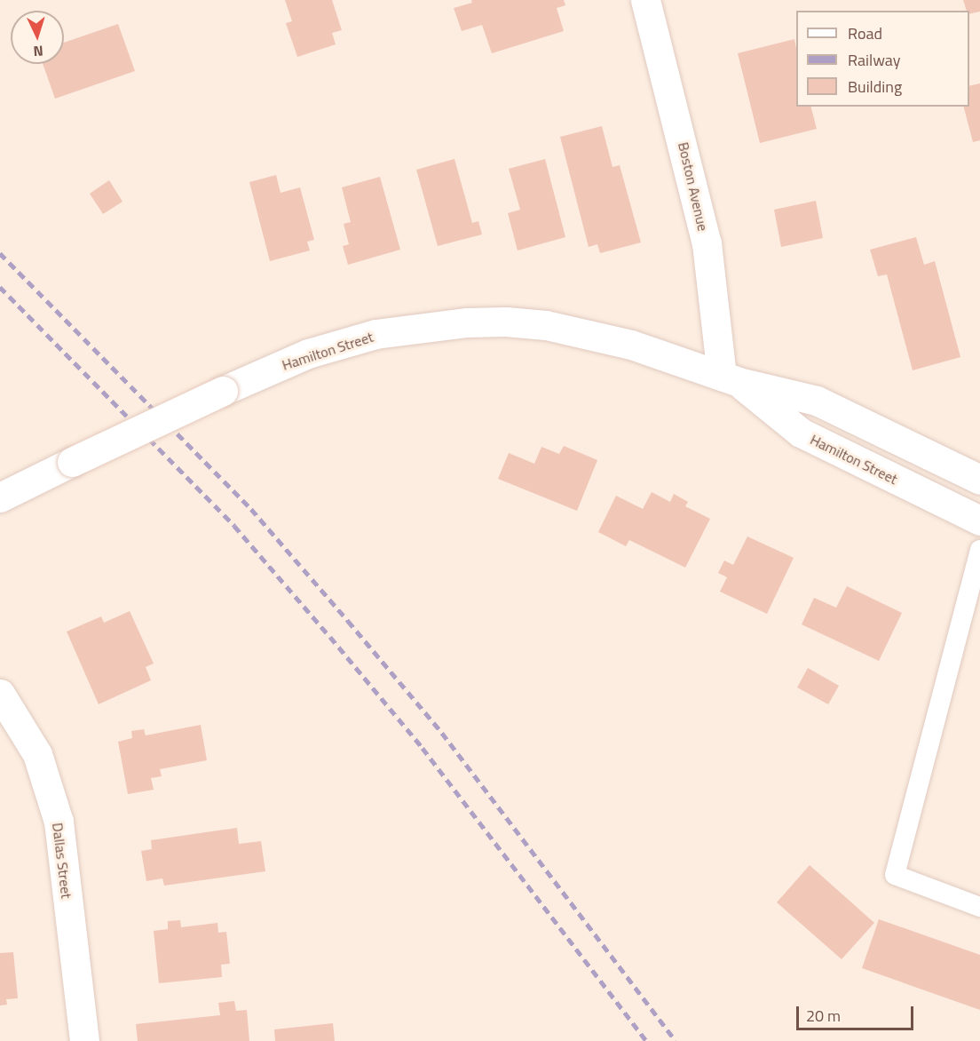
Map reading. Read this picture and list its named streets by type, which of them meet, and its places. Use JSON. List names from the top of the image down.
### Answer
{
  "streets": {
    "main road": ["Boston Avenue", "Hamilton Street", "Dallas Street"]
  },
  "crossings": [
    ["Boston Avenue", "Hamilton Street"]
  ],
  "legend": ["Road", "Railway", "Building"],
  "scale_bar": "20 m",
  "north": "bottom"
}
